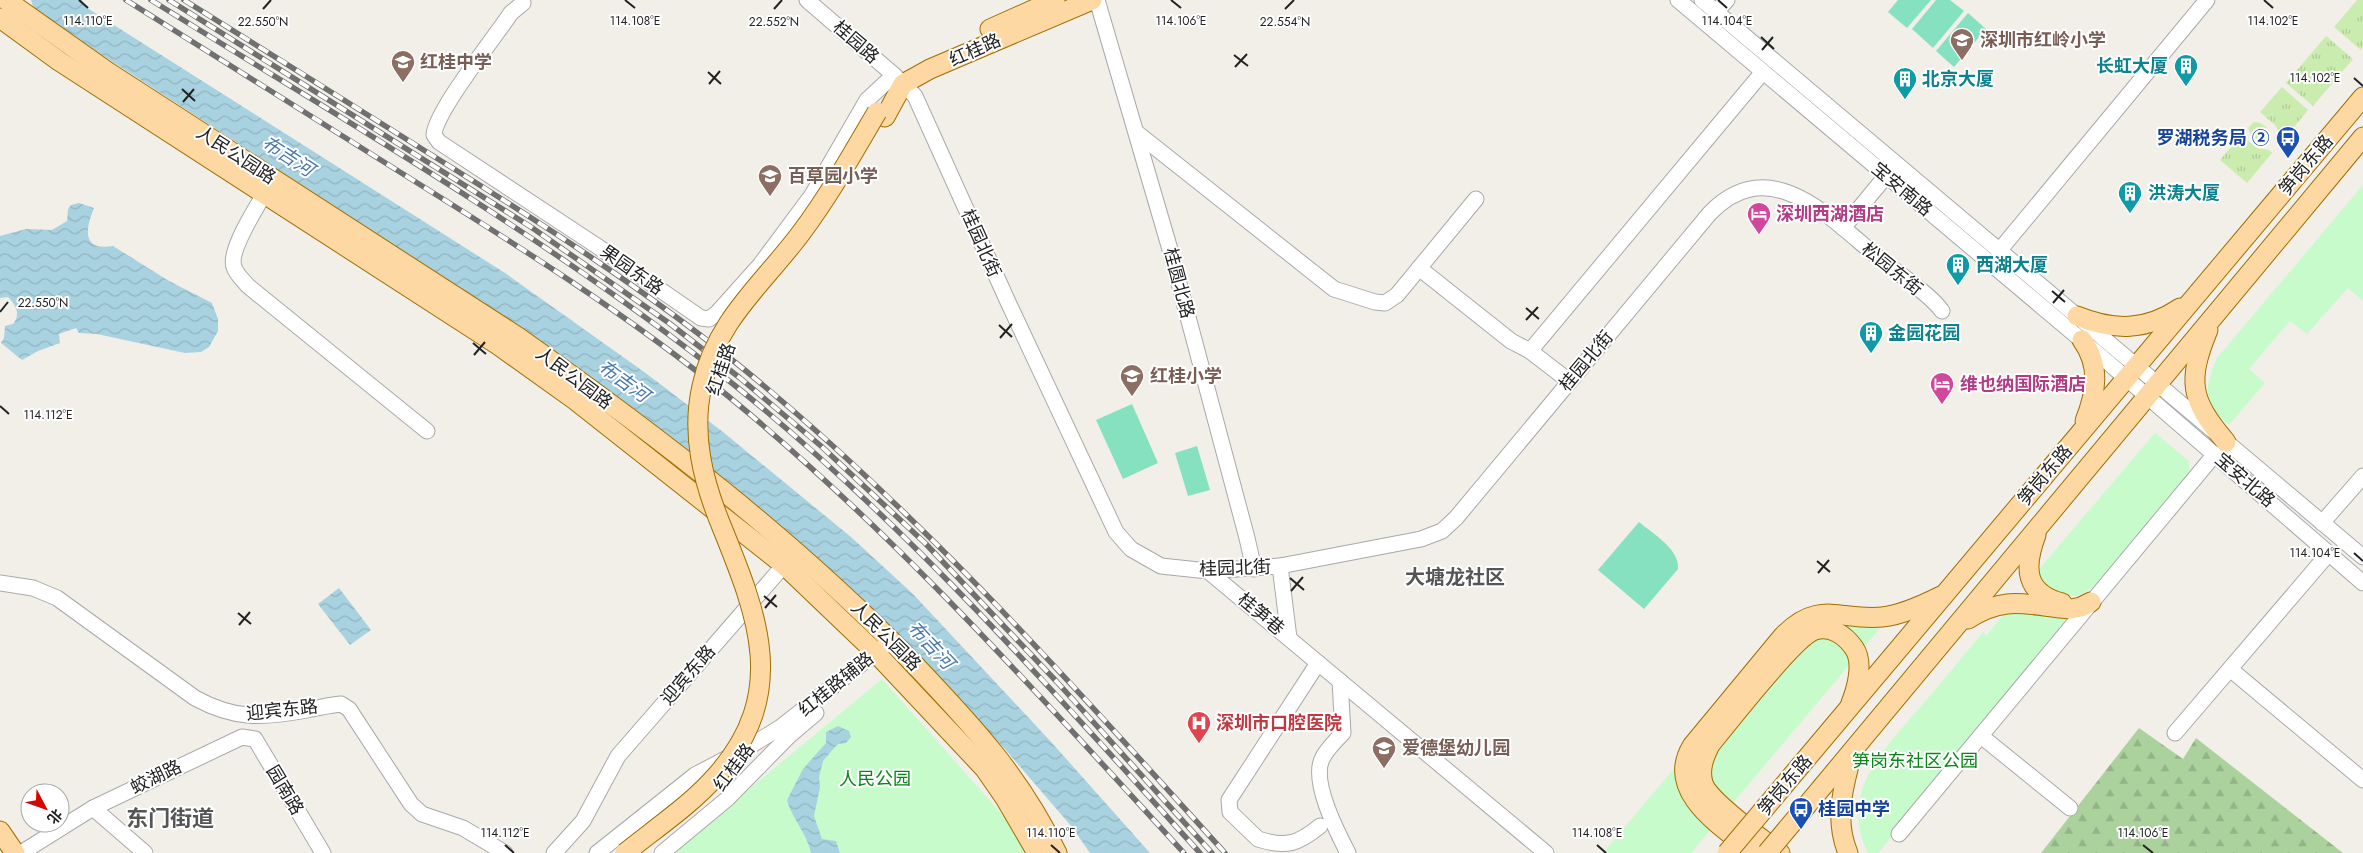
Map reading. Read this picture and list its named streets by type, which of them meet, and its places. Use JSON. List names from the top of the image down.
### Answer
{
  "streets": {
    "main road": ["红桂路", "人民公园路", "笋岗东路"],
    "street": [
      "桂园路",
      "宝安南路",
      "桂园北街",
      "松园东街",
      "果园东路",
      "桂圆北路",
      "宝安北路",
      "桂笋巷",
      "迎宾东路",
      "红桂路辅路",
      "蛟湖路",
      "园南路"
    ]
  },
  "crossings": [
    ["桂园路", "红桂路"],
    ["桂园路", "桂园北街"],
    ["桂园路", "果园东路"],
    ["红桂路", "桂园北街"],
    ["红桂路", "果园东路"],
    ["红桂路", "红桂路辅路"],
    ["人民公园路", "迎宾东路"],
    ["人民公园路", "红桂路辅路"],
    ["笋岗东路", "宝安南路"],
    ["笋岗东路", "宝安北路"],
    ["宝安南路", "宝安北路"],
    ["桂园北街", "松园东街"],
    ["桂园北街", "果园东路"],
    ["桂园北街", "桂圆北路"],
    ["桂园北街", "桂笋巷"],
    ["蛟湖路", "园南路"]
  ],
  "districts": ["大塘龙社区", "东门街道"],
  "water": ["布吉河"],
  "parks": ["笋岗东社区公园", "人民公园"],
  "places": {
    "school or university": [
      "深圳市红岭小学",
      "红桂中学",
      "百草园小学",
      "红桂小学",
      "爱德堡幼儿园"
    ],
    "building": [
      "长虹大厦",
      "北京大厦",
      "洪涛大厦",
      "西湖大厦",
      "金园花园"
    ],
    "bus stop": ["罗湖税务局 ②", "桂园中学"],
    "hotel": ["深圳西湖酒店", "维也纳国际酒店"],
    "hospital": ["深圳市口腔医院"]
  },
  "north": "bottom right",
  "coordinates": [
    "114.110°E",
    "114.108°E",
    "114.106°E",
    "114.104°E",
    "114.102°E",
    "22.552°N",
    "22.550°N",
    "22.554°N",
    "114.112°E"
  ]
}
